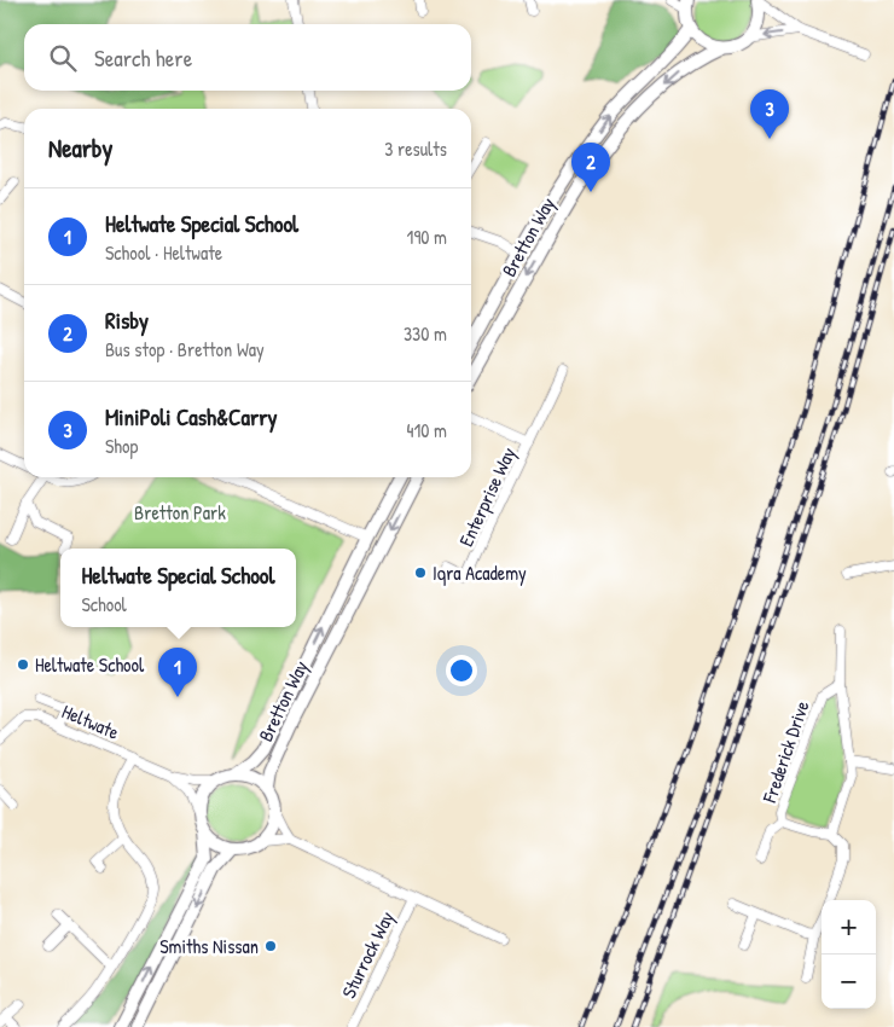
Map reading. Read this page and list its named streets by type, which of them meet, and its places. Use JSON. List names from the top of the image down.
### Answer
{
  "streets": {
    "street": [
      "Bretton Way",
      "Enterprise Way",
      "Heltwate",
      "Frederick Drive",
      "Sturrock Way"
    ]
  },
  "crossings": [
    ["Bretton Way", "Heltwate"],
    ["Bretton Way", "Sturrock Way"],
    ["Heltwate", "Sturrock Way"]
  ],
  "parks": ["Bretton Park"],
  "places": ["Iqra Academy", "Heltwate School", "Smiths Nissan"],
  "page": {
    "search": "Search here",
    "pins": ["3", "2", "1"],
    "heading": ["Nearby", "3 results"],
    "list": [
      {
        "mark": "1",
        "name": "Heltwate Special School",
        "note": "School · Heltwate",
        "value": "190 m"
      },
      {
        "mark": "2",
        "name": "Risby",
        "note": "Bus stop · Bretton Way",
        "value": "330 m"
      },
      {
        "mark": "3",
        "name": "MiniPoli Cash&Carry",
        "note": "Shop",
        "value": "410 m"
      }
    ],
    "popup": ["Heltwate Special School", "School"],
    "map_buttons": ["+", "−"]
  }
}
